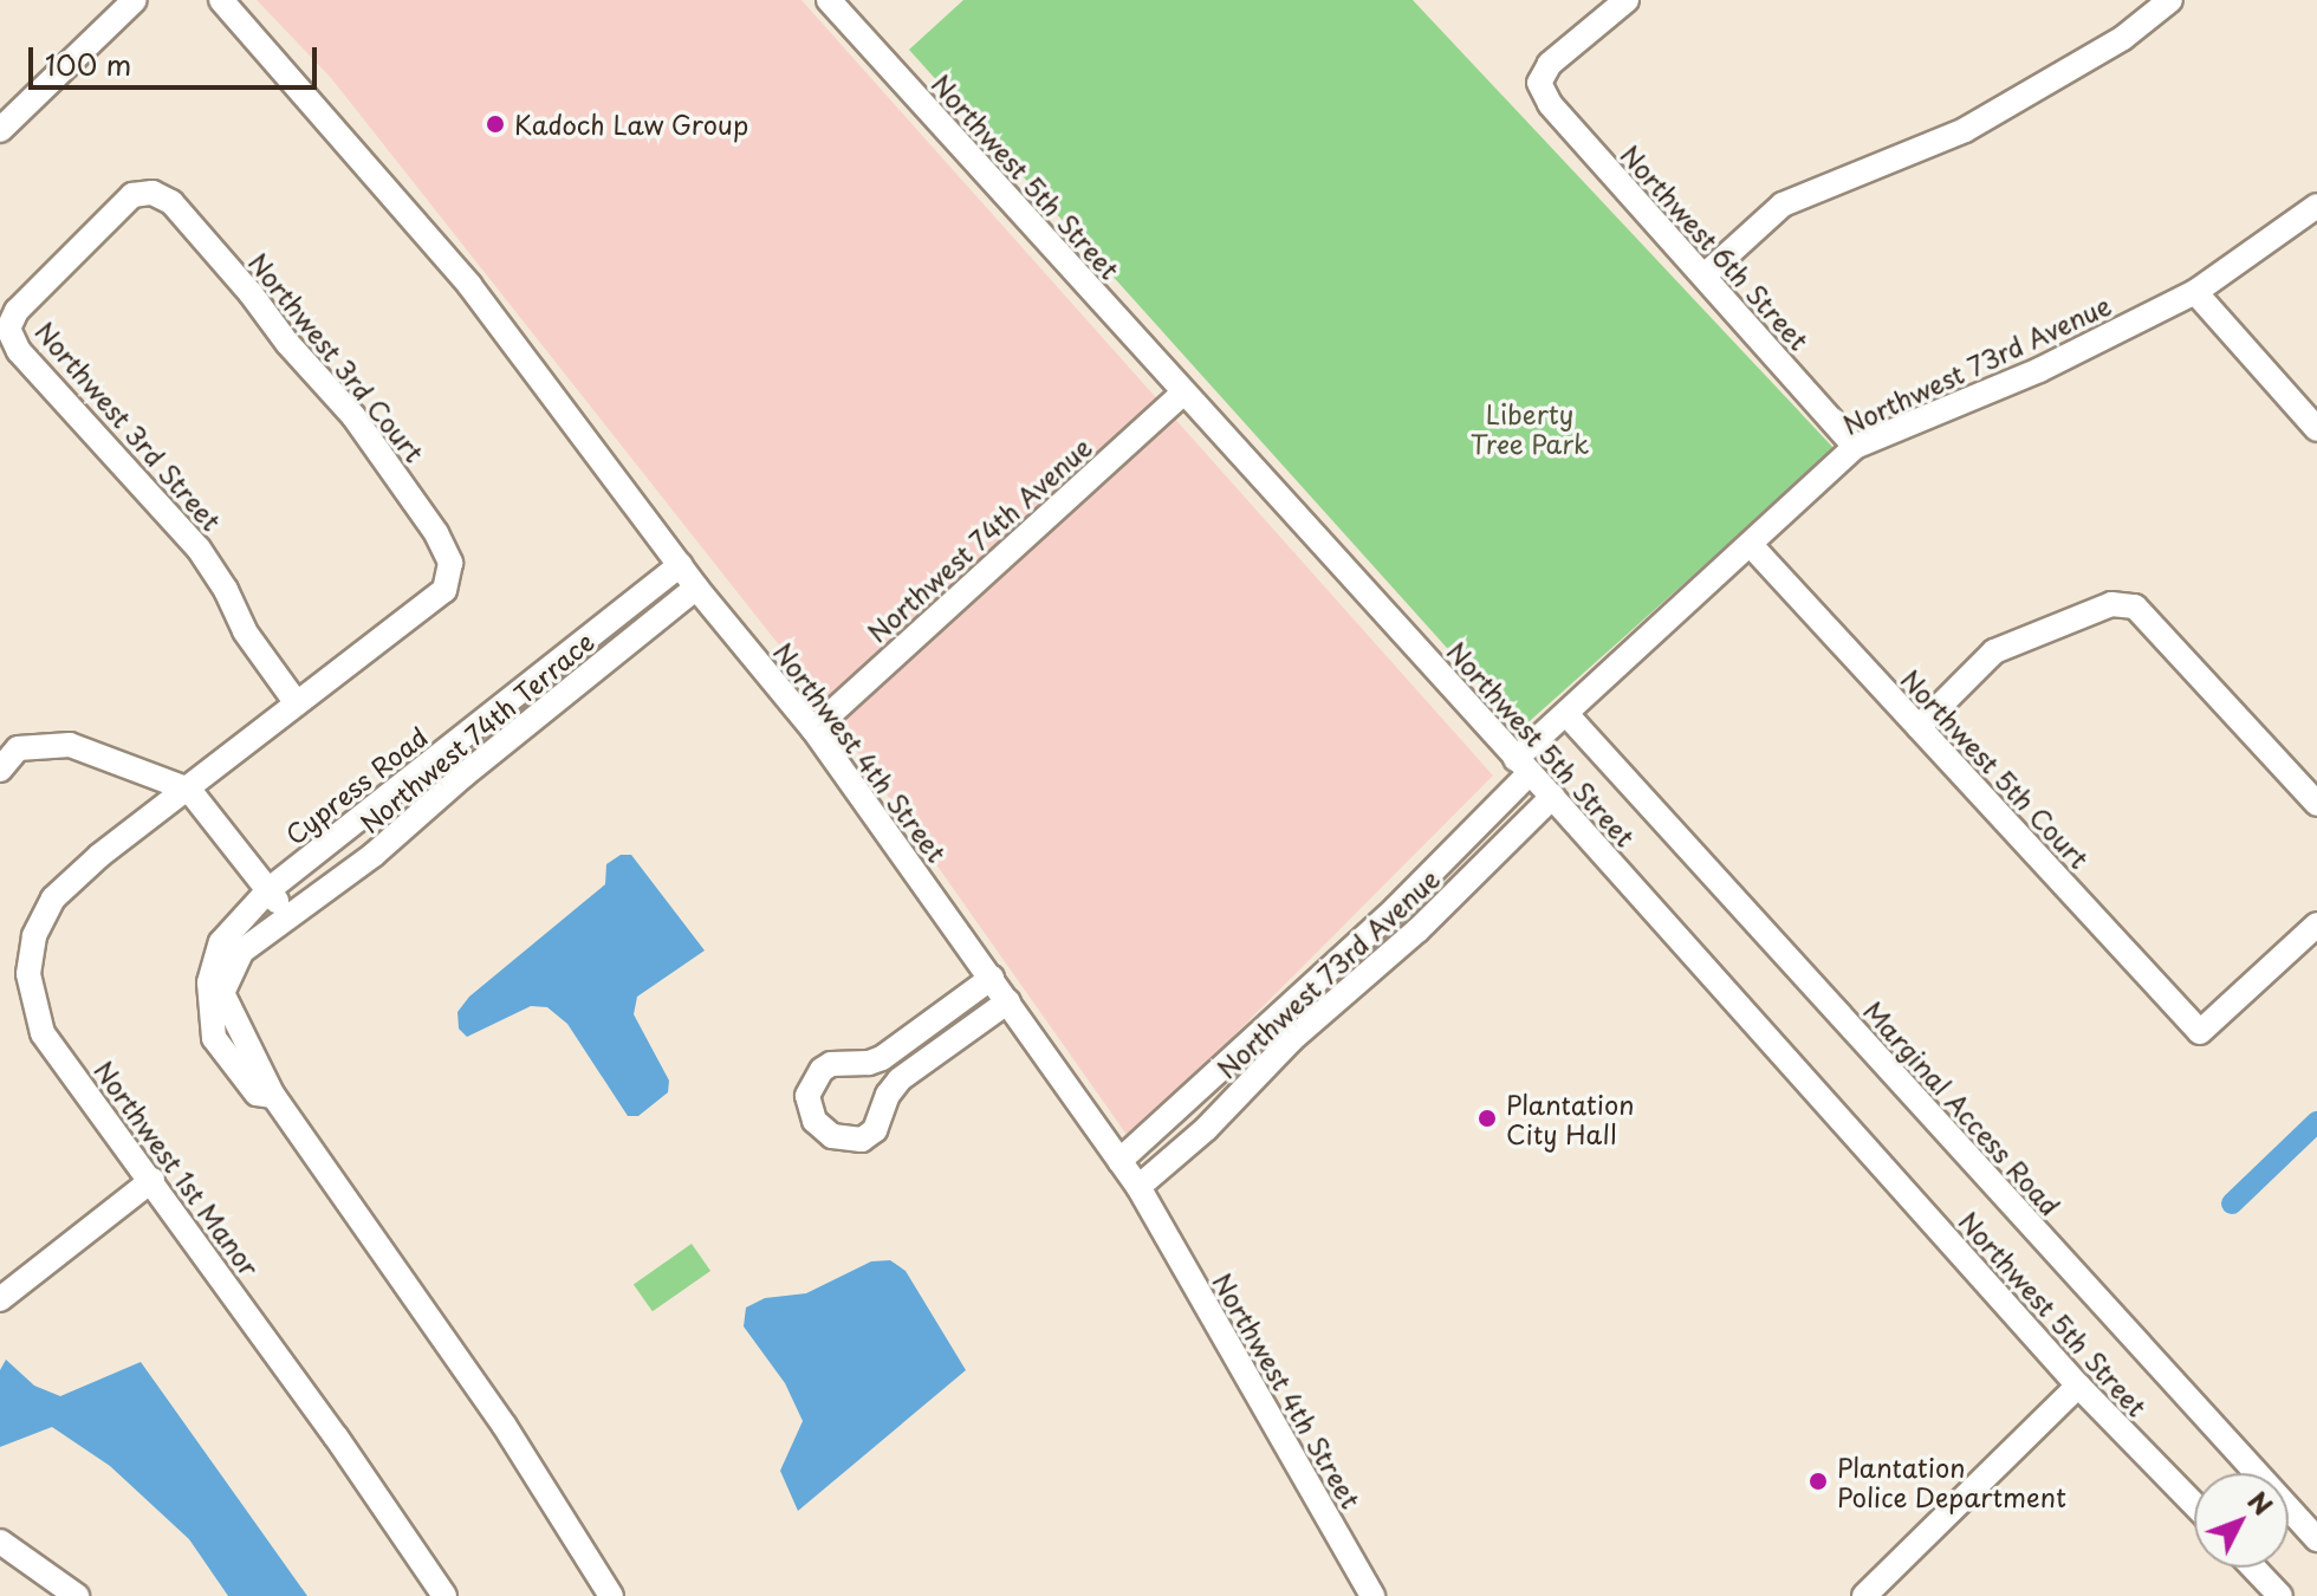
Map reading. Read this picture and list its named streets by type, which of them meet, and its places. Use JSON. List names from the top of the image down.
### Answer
{
  "streets": {
    "street": [
      "Northwest 5th Street",
      "Northwest 6th Street",
      "Northwest 3rd Court",
      "Northwest 73rd Avenue",
      "Northwest 3rd Street",
      "Northwest 74th Avenue",
      "Northwest 74th Terrace",
      "Northwest 4th Street",
      "Northwest 5th Court",
      "Cypress Road",
      "Marginal Access Road",
      "Northwest 1st Manor"
    ]
  },
  "crossings": [
    ["Northwest 5th Street", "Northwest 73rd Avenue"],
    ["Northwest 5th Street", "Northwest 74th Avenue"],
    ["Northwest 6th Street", "Northwest 73rd Avenue"],
    ["Northwest 3rd Court", "Northwest 3rd Street"],
    ["Northwest 3rd Court", "Northwest 1st Manor"],
    ["Northwest 73rd Avenue", "Northwest 4th Street"],
    ["Northwest 73rd Avenue", "Northwest 5th Court"],
    ["Northwest 73rd Avenue", "Marginal Access Road"],
    ["Northwest 3rd Street", "Northwest 1st Manor"],
    ["Northwest 74th Avenue", "Northwest 4th Street"],
    ["Northwest 74th Terrace", "Northwest 4th Street"],
    ["Northwest 74th Terrace", "Cypress Road"],
    ["Northwest 4th Street", "Cypress Road"]
  ],
  "parks": ["Liberty Tree Park"],
  "places": ["Kadoch Law Group", "Plantation City Hall", "Plantation Police Department"],
  "scale_bar": "100 m",
  "north": "top right"
}
